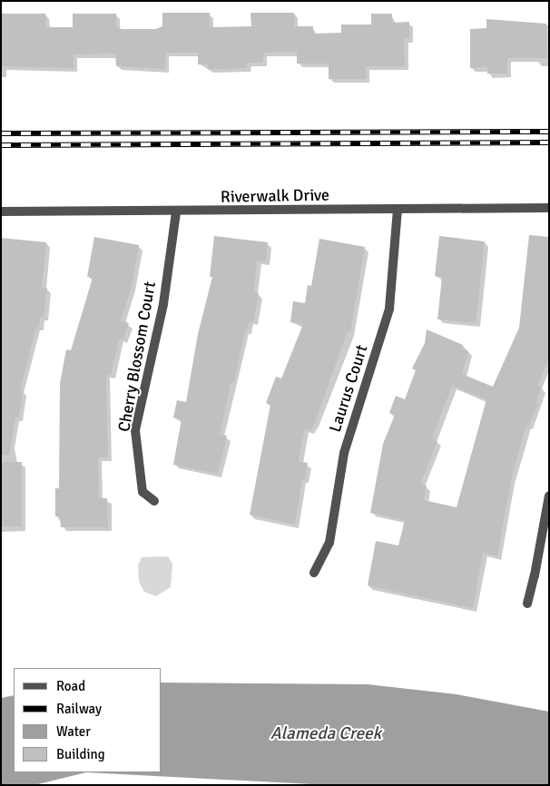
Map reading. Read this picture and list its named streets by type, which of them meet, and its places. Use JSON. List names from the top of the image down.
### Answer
{
  "streets": {
    "street": ["Riverwalk Drive", "Cherry Blossom Court", "Laurus Court"]
  },
  "crossings": [
    ["Riverwalk Drive", "Cherry Blossom Court"],
    ["Riverwalk Drive", "Laurus Court"]
  ],
  "water": ["Alameda Creek"],
  "legend": [
    "Road",
    "Railway",
    "Water",
    "Building"
  ]
}
